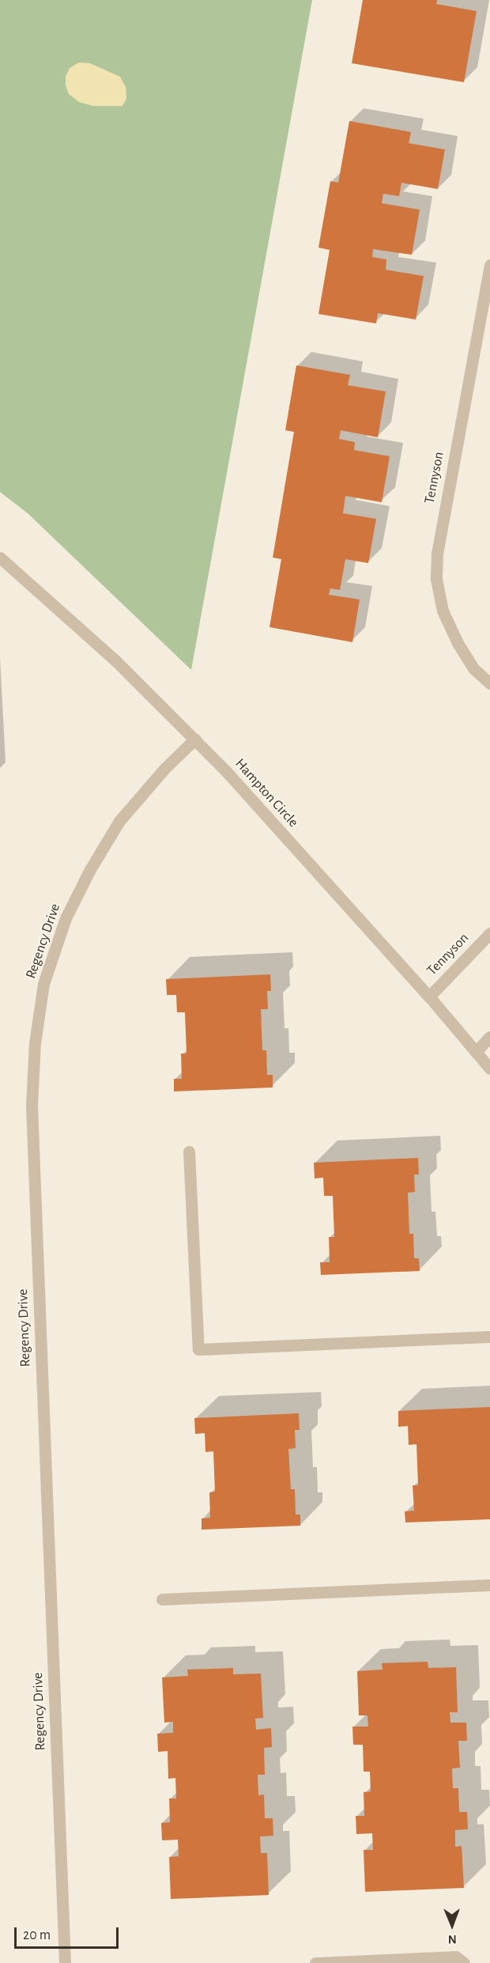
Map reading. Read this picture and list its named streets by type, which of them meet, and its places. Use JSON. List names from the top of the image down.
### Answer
{
  "streets": {
    "street": ["Tennyson", "Hampton Circle", "Regency Drive"]
  },
  "crossings": [
    ["Tennyson", "Hampton Circle"],
    ["Hampton Circle", "Regency Drive"]
  ],
  "scale_bar": "20 m",
  "north": "bottom"
}
